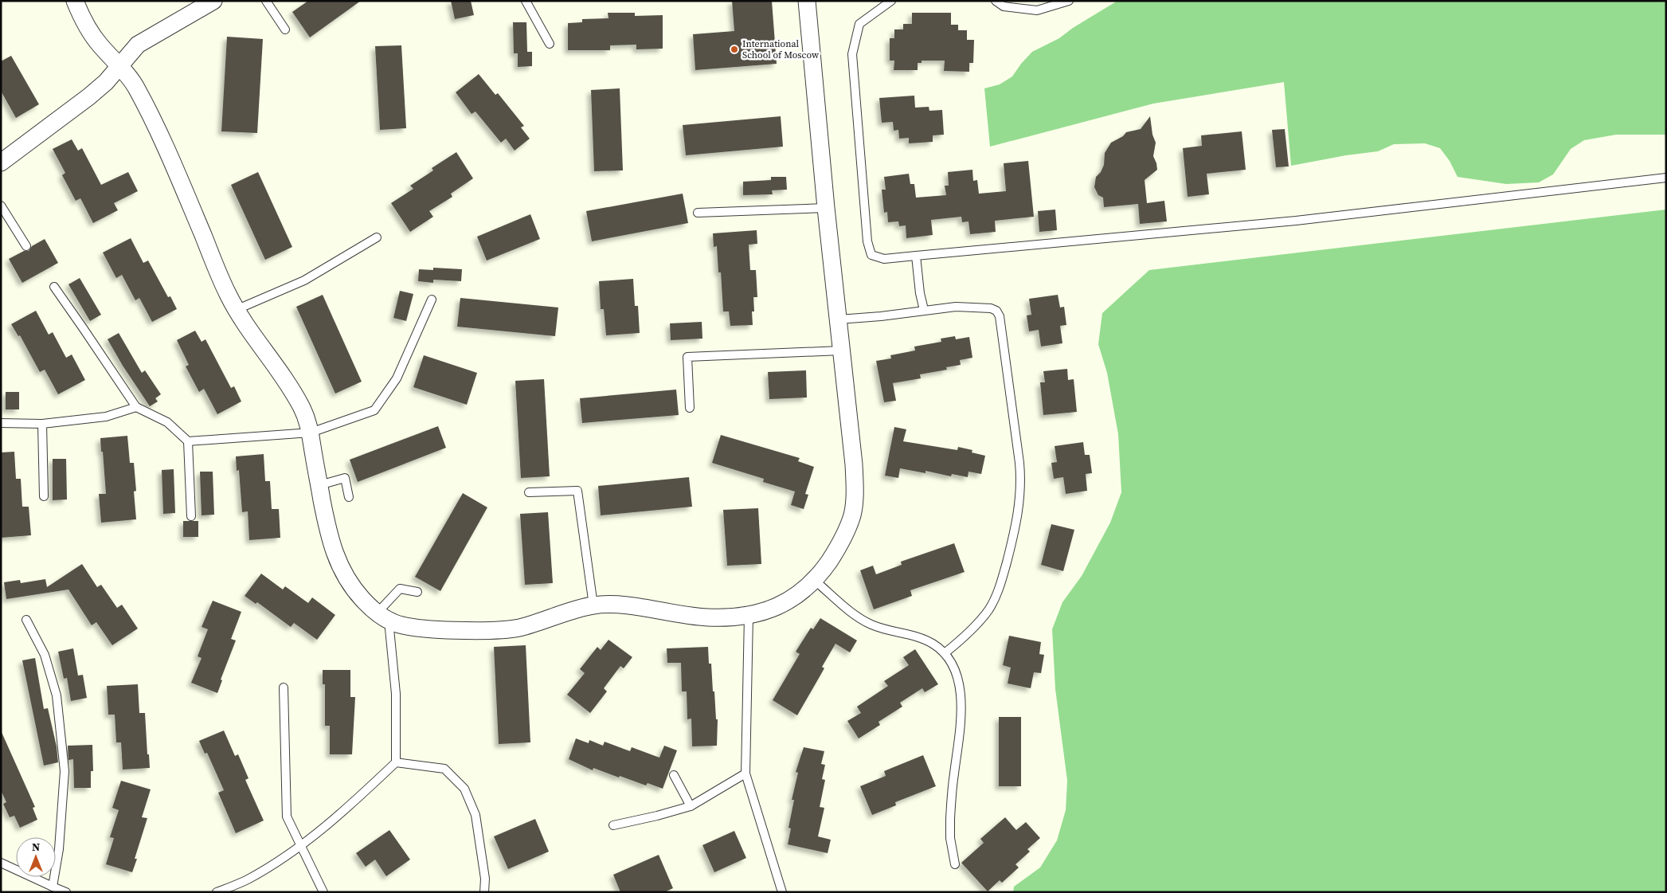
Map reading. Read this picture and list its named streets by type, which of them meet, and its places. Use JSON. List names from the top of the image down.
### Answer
{
  "places": ["International School of Moscow"],
  "north": "top"
}
